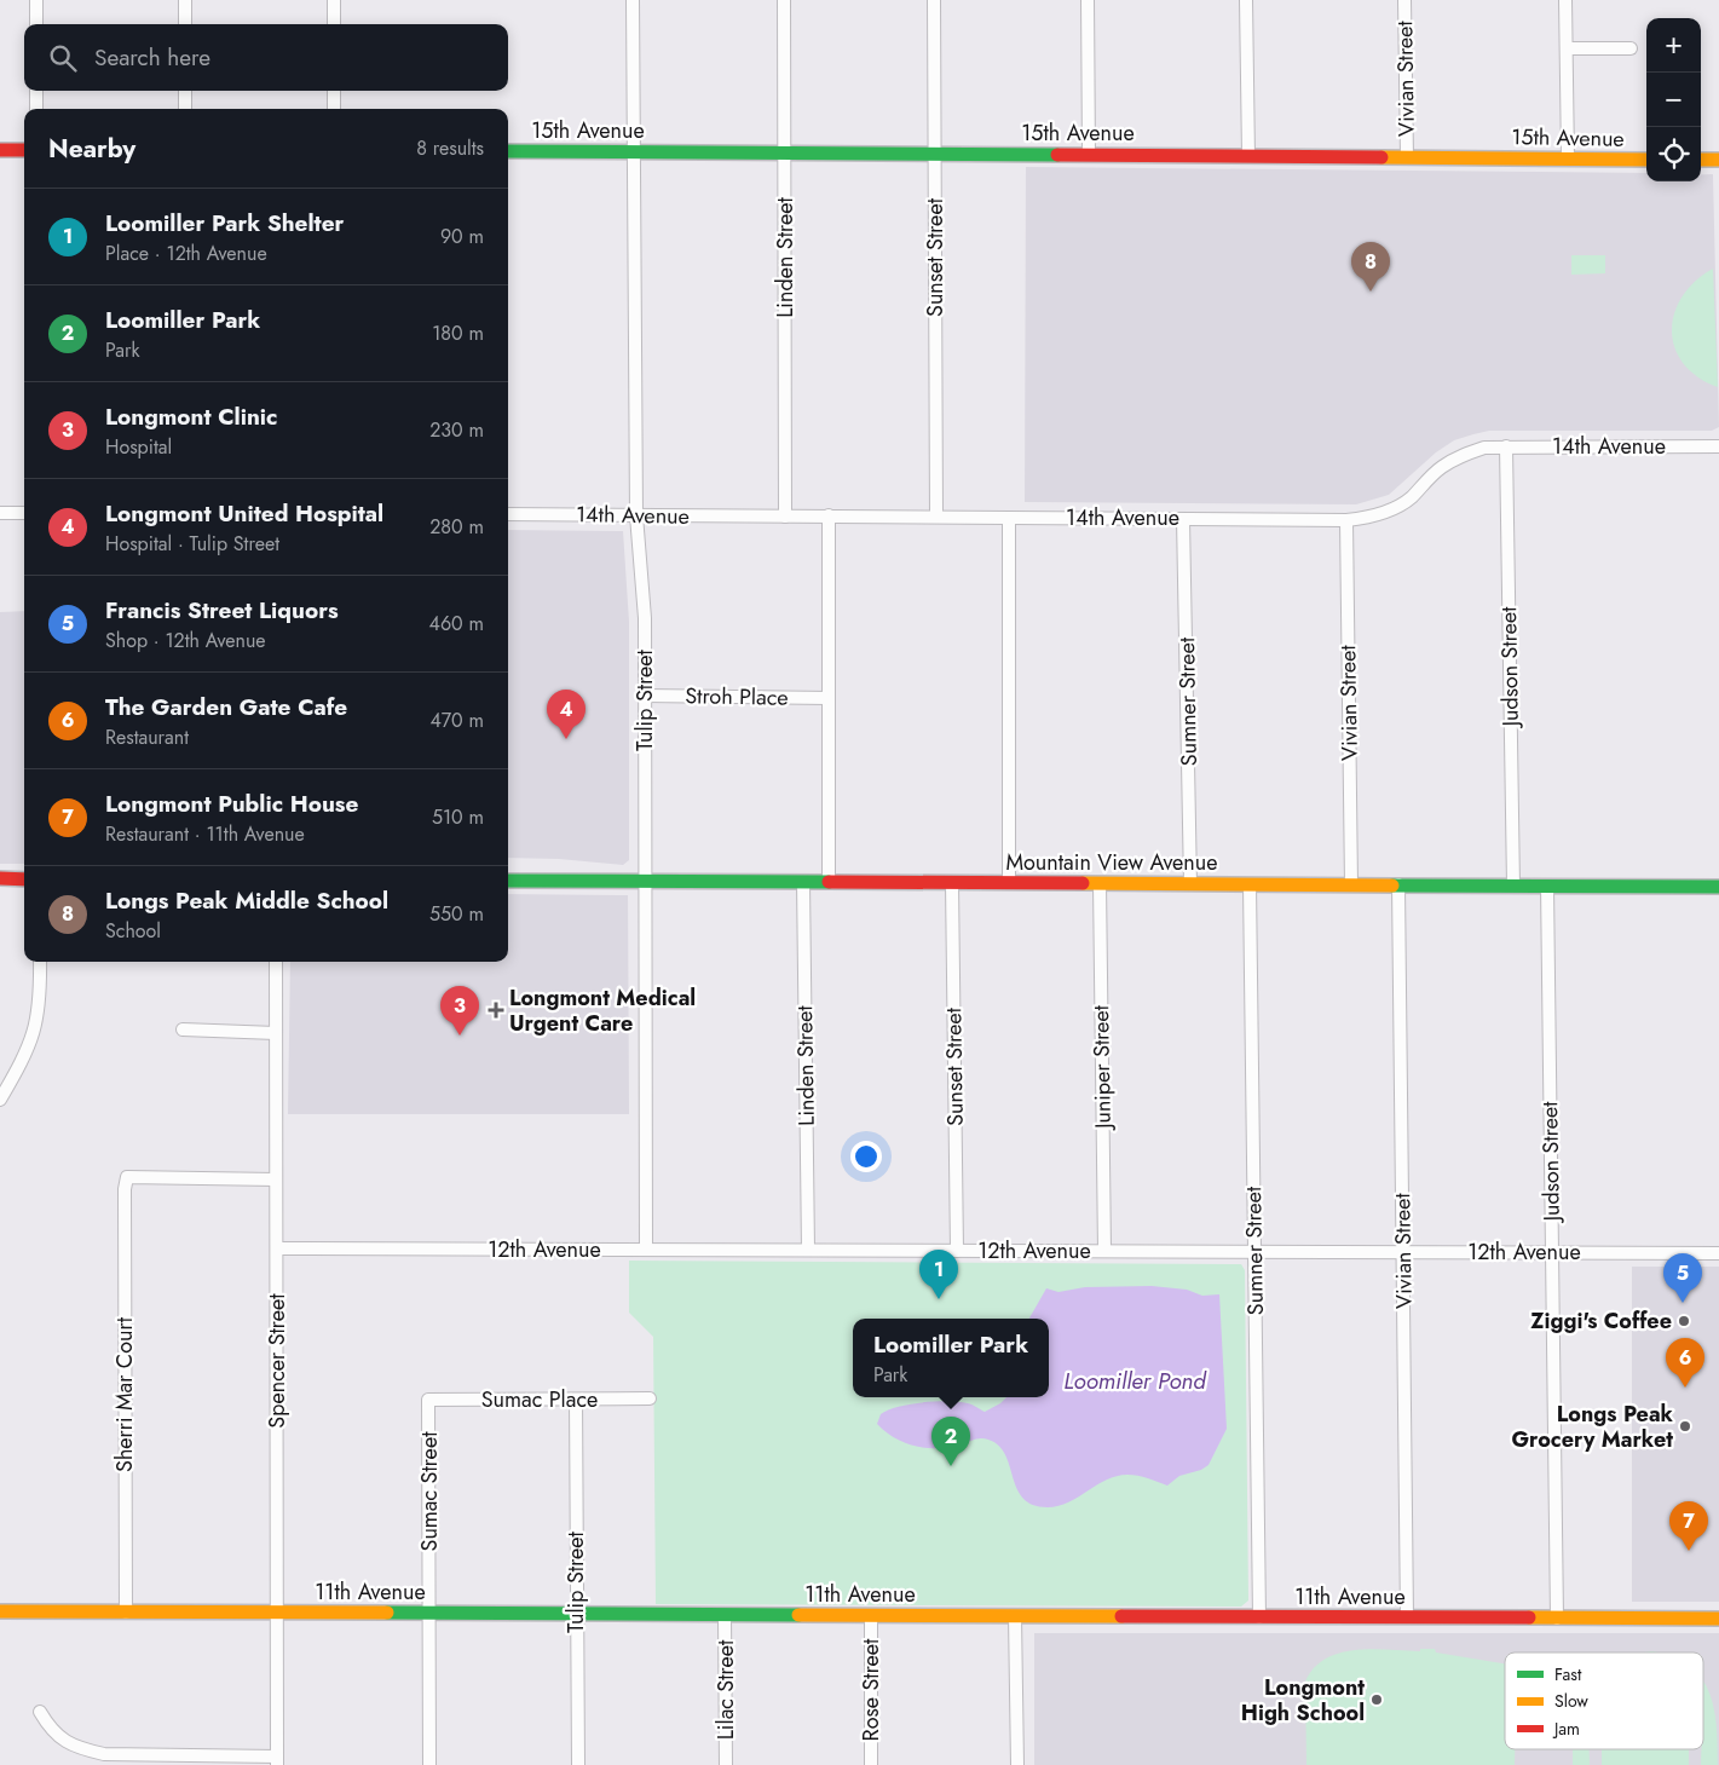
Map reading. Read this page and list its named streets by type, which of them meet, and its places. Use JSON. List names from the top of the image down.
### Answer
{
  "streets": {
    "street": [
      "Vivian Street",
      "15th Avenue",
      "Linden Street",
      "Sunset Street",
      "14th Avenue",
      "Judson Street",
      "Stroh Place",
      "Tulip Street",
      "Sumner Street",
      "Mountain View Avenue",
      "Juniper Street",
      "12th Avenue",
      "Spencer Street",
      "Sherri Mar Court",
      "Sumac Place",
      "Sumac Street",
      "11th Avenue",
      "Lilac Street",
      "Rose Street"
    ]
  },
  "crossings": [
    ["Vivian Street", "15th Avenue"],
    ["Vivian Street", "14th Avenue"],
    ["Vivian Street", "Mountain View Avenue"],
    ["Vivian Street", "12th Avenue"],
    ["Vivian Street", "11th Avenue"],
    ["15th Avenue", "Linden Street"],
    ["15th Avenue", "Sunset Street"],
    ["15th Avenue", "Tulip Street"],
    ["Linden Street", "14th Avenue"],
    ["Linden Street", "Mountain View Avenue"],
    ["Linden Street", "12th Avenue"],
    ["Sunset Street", "14th Avenue"],
    ["Sunset Street", "Mountain View Avenue"],
    ["Sunset Street", "12th Avenue"],
    ["14th Avenue", "Judson Street"],
    ["14th Avenue", "Tulip Street"],
    ["14th Avenue", "Sumner Street"],
    ["Judson Street", "Mountain View Avenue"],
    ["Judson Street", "12th Avenue"],
    ["Judson Street", "11th Avenue"],
    ["Stroh Place", "Tulip Street"],
    ["Tulip Street", "Mountain View Avenue"],
    ["Tulip Street", "12th Avenue"],
    ["Tulip Street", "Sumac Place"],
    ["Tulip Street", "11th Avenue"],
    ["Sumner Street", "Mountain View Avenue"],
    ["Sumner Street", "12th Avenue"],
    ["Sumner Street", "11th Avenue"],
    ["Mountain View Avenue", "Juniper Street"],
    ["Juniper Street", "12th Avenue"],
    ["12th Avenue", "Spencer Street"],
    ["Spencer Street", "Sherri Mar Court"],
    ["Spencer Street", "11th Avenue"],
    ["Sherri Mar Court", "11th Avenue"],
    ["Sumac Place", "Sumac Street"],
    ["Sumac Street", "11th Avenue"],
    ["11th Avenue", "Lilac Street"],
    ["11th Avenue", "Rose Street"]
  ],
  "water": ["Loomiller Pond"],
  "places": {
    "health": ["Longmont Medical Urgent Care"],
    "other": ["Ziggi's Coffee", "Longs Peak Grocery Market", "Longmont High School"]
  },
  "legend": ["Fast", "Slow", "Jam"],
  "page": {
    "map_buttons": ["+", "−"],
    "search": "Search here",
    "heading": ["Nearby", "8 results"],
    "list": [
      {
        "mark": "1",
        "name": "Loomiller Park Shelter",
        "note": "Place · 12th Avenue",
        "value": "90 m"
      },
      {
        "mark": "2",
        "name": "Loomiller Park",
        "note": "Park",
        "value": "180 m"
      },
      {
        "mark": "3",
        "name": "Longmont Clinic",
        "note": "Hospital",
        "value": "230 m"
      },
      {
        "mark": "4",
        "name": "Longmont United Hospital",
        "note": "Hospital · Tulip Street",
        "value": "280 m"
      },
      {
        "mark": "5",
        "name": "Francis Street Liquors",
        "note": "Shop · 12th Avenue",
        "value": "460 m"
      },
      {
        "mark": "6",
        "name": "The Garden Gate Cafe",
        "note": "Restaurant",
        "value": "470 m"
      },
      {
        "mark": "7",
        "name": "Longmont Public House",
        "note": "Restaurant · 11th Avenue",
        "value": "510 m"
      },
      {
        "mark": "8",
        "name": "Longs Peak Middle School",
        "note": "School",
        "value": "550 m"
      }
    ],
    "pins": [
      "8",
      "4",
      "3",
      "1",
      "5",
      "6",
      "2",
      "7"
    ],
    "popup": ["Loomiller Park", "Park"]
  }
}
